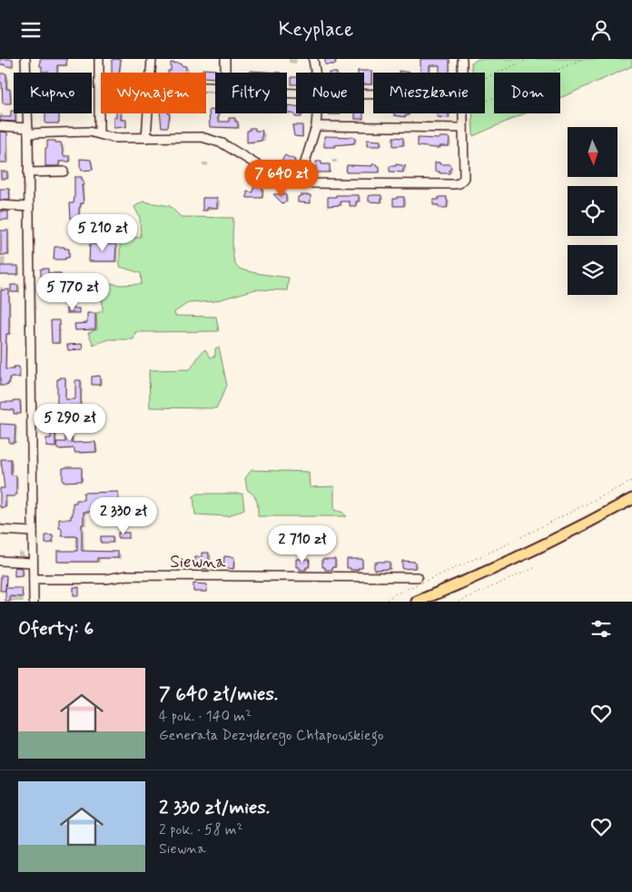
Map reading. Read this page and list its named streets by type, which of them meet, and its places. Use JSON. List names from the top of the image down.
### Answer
{
  "streets": {
    "street": ["Siewna"]
  },
  "north": "bottom",
  "page": {
    "header": "Keyplace",
    "chip": [
      "Kupno",
      "Wynajem",
      "Filtry",
      "Nowe",
      "Mieszkanie",
      "Dom"
    ],
    "price": [
      "7 640 zł",
      "5 210 zł",
      "5 770 zł",
      "5 290 zł",
      "2 330 zł",
      "2 710 zł"
    ],
    "heading": "Oferty: 6",
    "list": [
      {
        "name": "7 640 zł/mies.",
        "note": "4 pok. · 140 m² · Generała Dezyderego Chłapowskiego"
      },
      {
        "name": "2 330 zł/mies.",
        "note": "2 pok. · 58 m² · Siewna"
      }
    ]
  }
}
